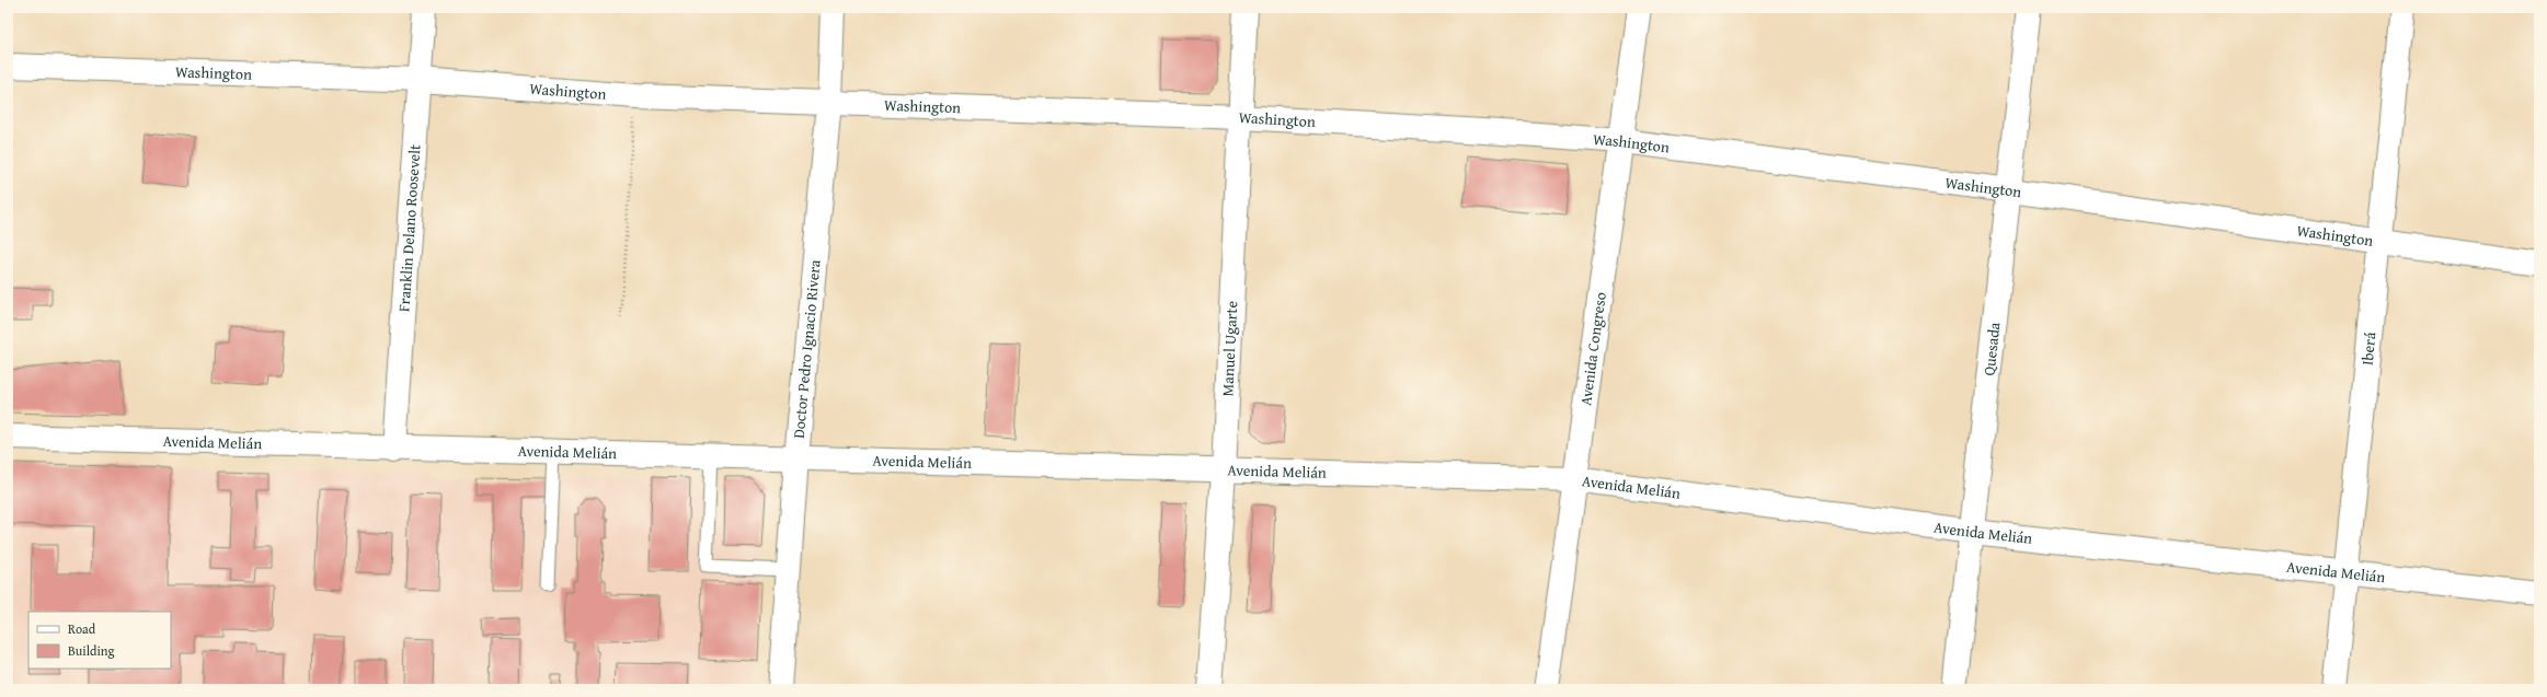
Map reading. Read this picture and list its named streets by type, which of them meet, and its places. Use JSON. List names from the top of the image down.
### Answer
{
  "streets": {
    "street": [
      "Washington",
      "Franklin Delano Roosevelt",
      "Doctor Pedro Ignacio Rivera",
      "Avenida Congreso",
      "Iberá",
      "Manuel Ugarte",
      "Quesada",
      "Avenida Melián"
    ]
  },
  "crossings": [
    ["Washington", "Franklin Delano Roosevelt"],
    ["Washington", "Doctor Pedro Ignacio Rivera"],
    ["Washington", "Avenida Congreso"],
    ["Washington", "Iberá"],
    ["Washington", "Manuel Ugarte"],
    ["Washington", "Quesada"],
    ["Franklin Delano Roosevelt", "Avenida Melián"],
    ["Doctor Pedro Ignacio Rivera", "Avenida Melián"],
    ["Avenida Congreso", "Avenida Melián"],
    ["Iberá", "Avenida Melián"],
    ["Manuel Ugarte", "Avenida Melián"],
    ["Quesada", "Avenida Melián"]
  ],
  "legend": ["Road", "Building"]
}
